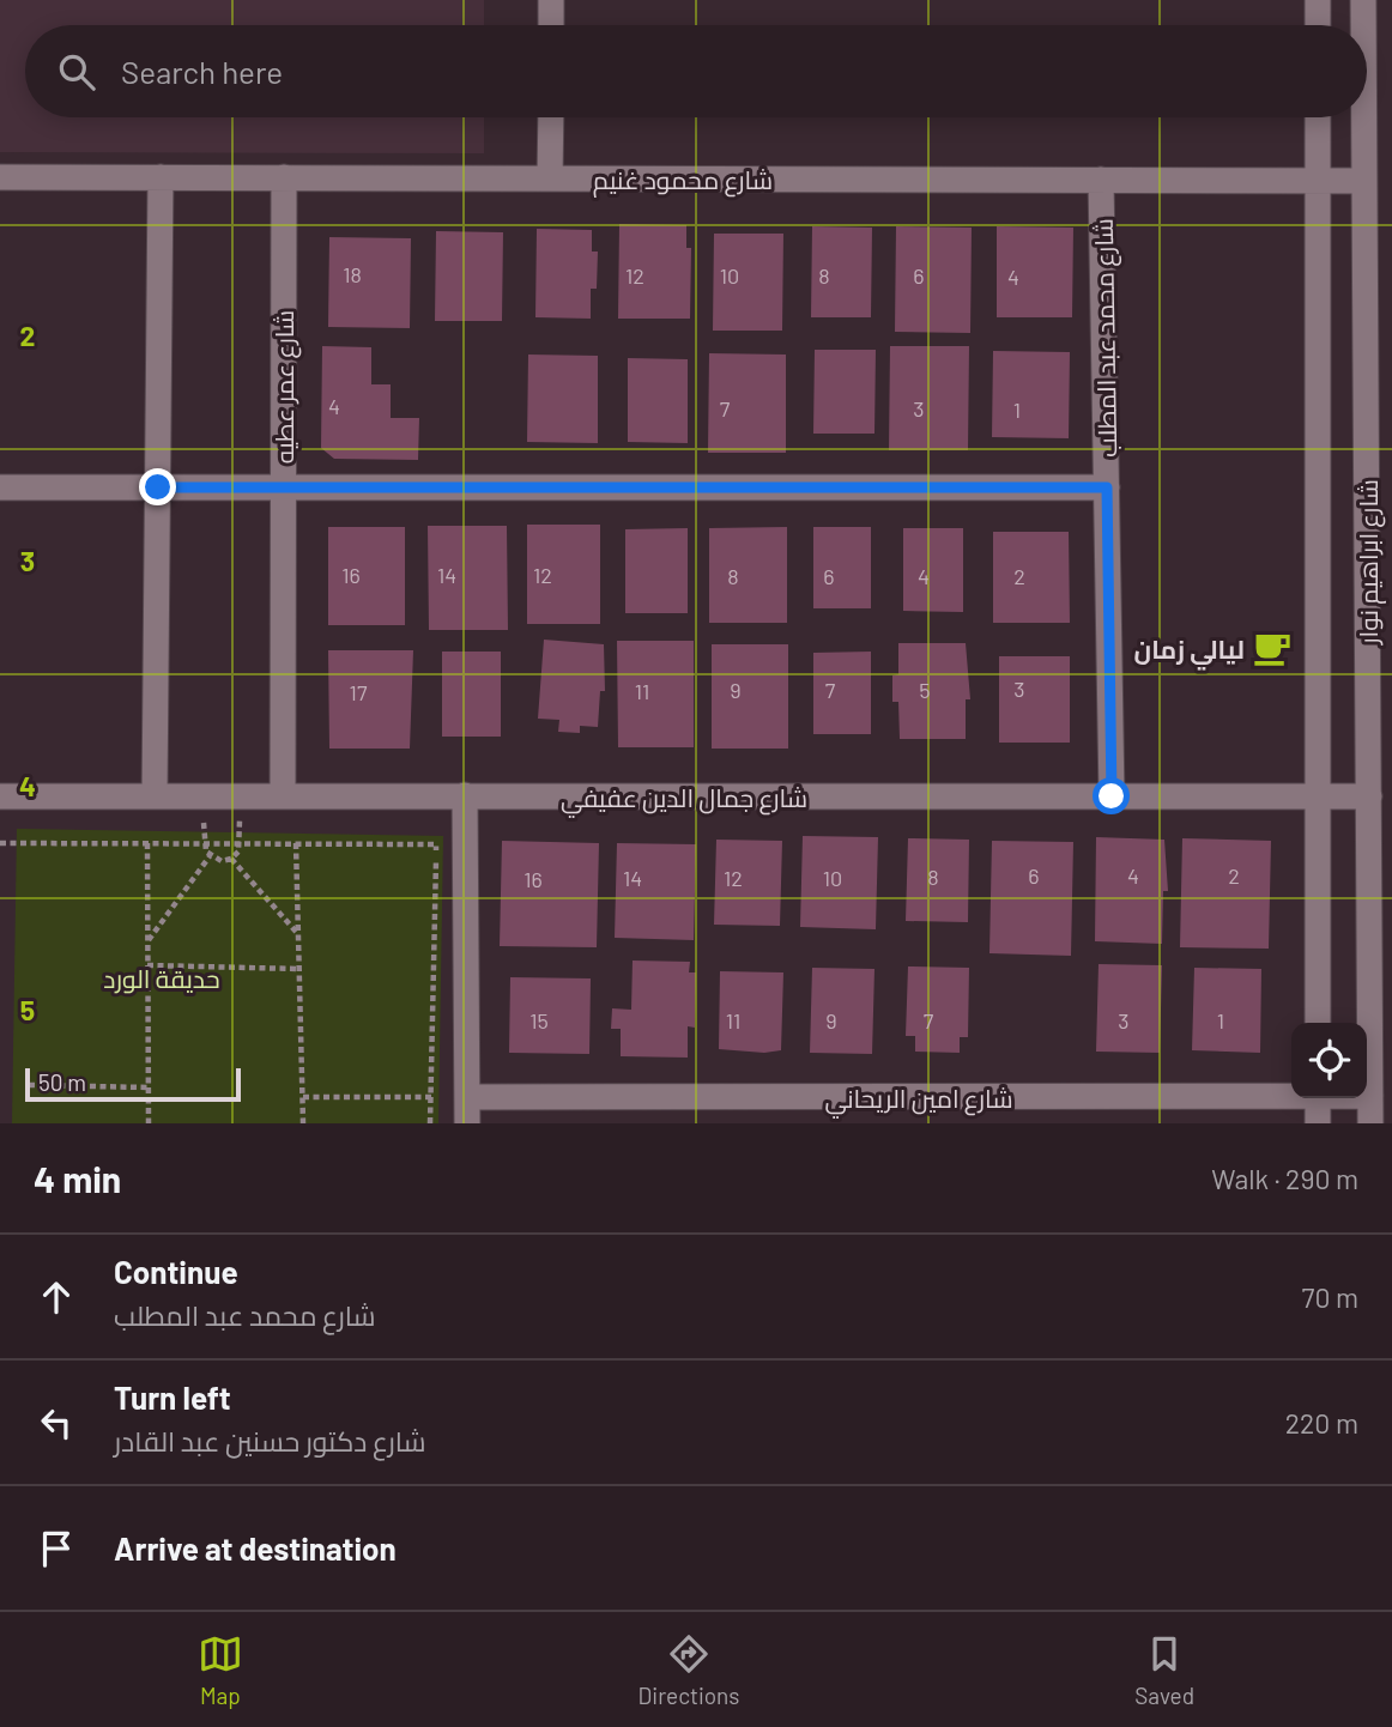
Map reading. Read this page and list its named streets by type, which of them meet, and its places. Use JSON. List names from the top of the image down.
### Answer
{
  "streets": {
    "street": [
      "شارع محمود غنيم",
      "شارع محمد عبد المطلب",
      "شارع عمر عطيه",
      "شارع ابراهيم نوار",
      "شارع جمال الدين عفيفي",
      "شارع امين الريحاني"
    ]
  },
  "crossings": [
    ["شارع محمود غنيم", "شارع محمد عبد المطلب"],
    ["شارع محمود غنيم", "شارع عمر عطيه"],
    ["شارع محمود غنيم", "شارع ابراهيم نوار"],
    ["شارع محمد عبد المطلب", "شارع جمال الدين عفيفي"],
    ["شارع عمر عطيه", "شارع جمال الدين عفيفي"],
    ["شارع ابراهيم نوار", "شارع جمال الدين عفيفي"],
    ["شارع ابراهيم نوار", "شارع امين الريحاني"]
  ],
  "parks": ["حديقة الورد"],
  "places": {
    "cafe": ["ليالي زمان"]
  },
  "house_numbers": [
    "18",
    "12",
    "10",
    "8",
    "6",
    "4",
    "4",
    "7",
    "3",
    "1",
    "16",
    "14",
    "12",
    "8",
    "6",
    "4",
    "2",
    "3",
    "9",
    "7",
    "5",
    "11",
    "17",
    "6",
    "4",
    "2",
    "8",
    "14",
    "12",
    "10",
    "16",
    "15",
    "11",
    "9",
    "7",
    "3",
    "1"
  ],
  "scale_bar": "50 m",
  "page": {
    "search": "Search here",
    "scale": "50 m",
    "heading": ["4 min", "Walk · 290 m"],
    "list": [
      ["Continue", "شارع محمد عبد المطلب", "70 m"],
      ["Turn left", "شارع دكتور حسنين عبد القادر", "220 m"],
      "Arrive at destination"
    ],
    "nav": ["Map", "Directions", "Saved"]
  },
  "grid": {
    "rows": [
      "2",
      "3",
      "4",
      "5"
    ]
  }
}
